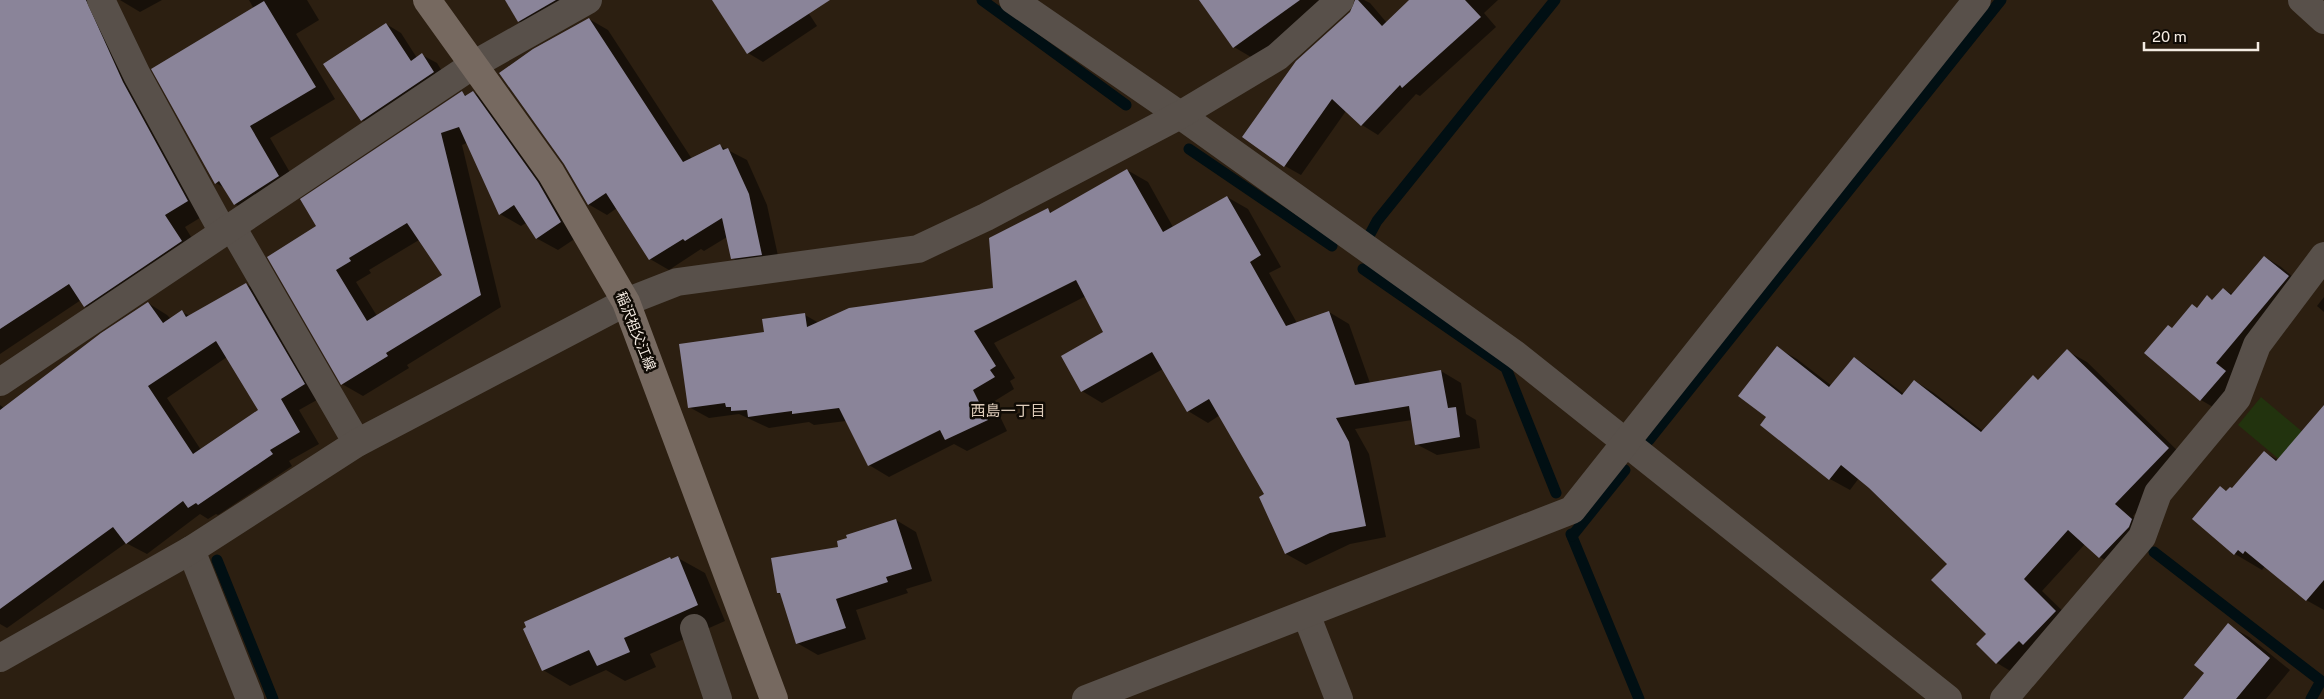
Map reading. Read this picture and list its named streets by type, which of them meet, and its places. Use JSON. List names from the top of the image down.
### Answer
{
  "streets": {
    "main road": ["稲沢祖父江線"]
  },
  "districts": ["西島一丁目"],
  "scale_bar": "20 m"
}
